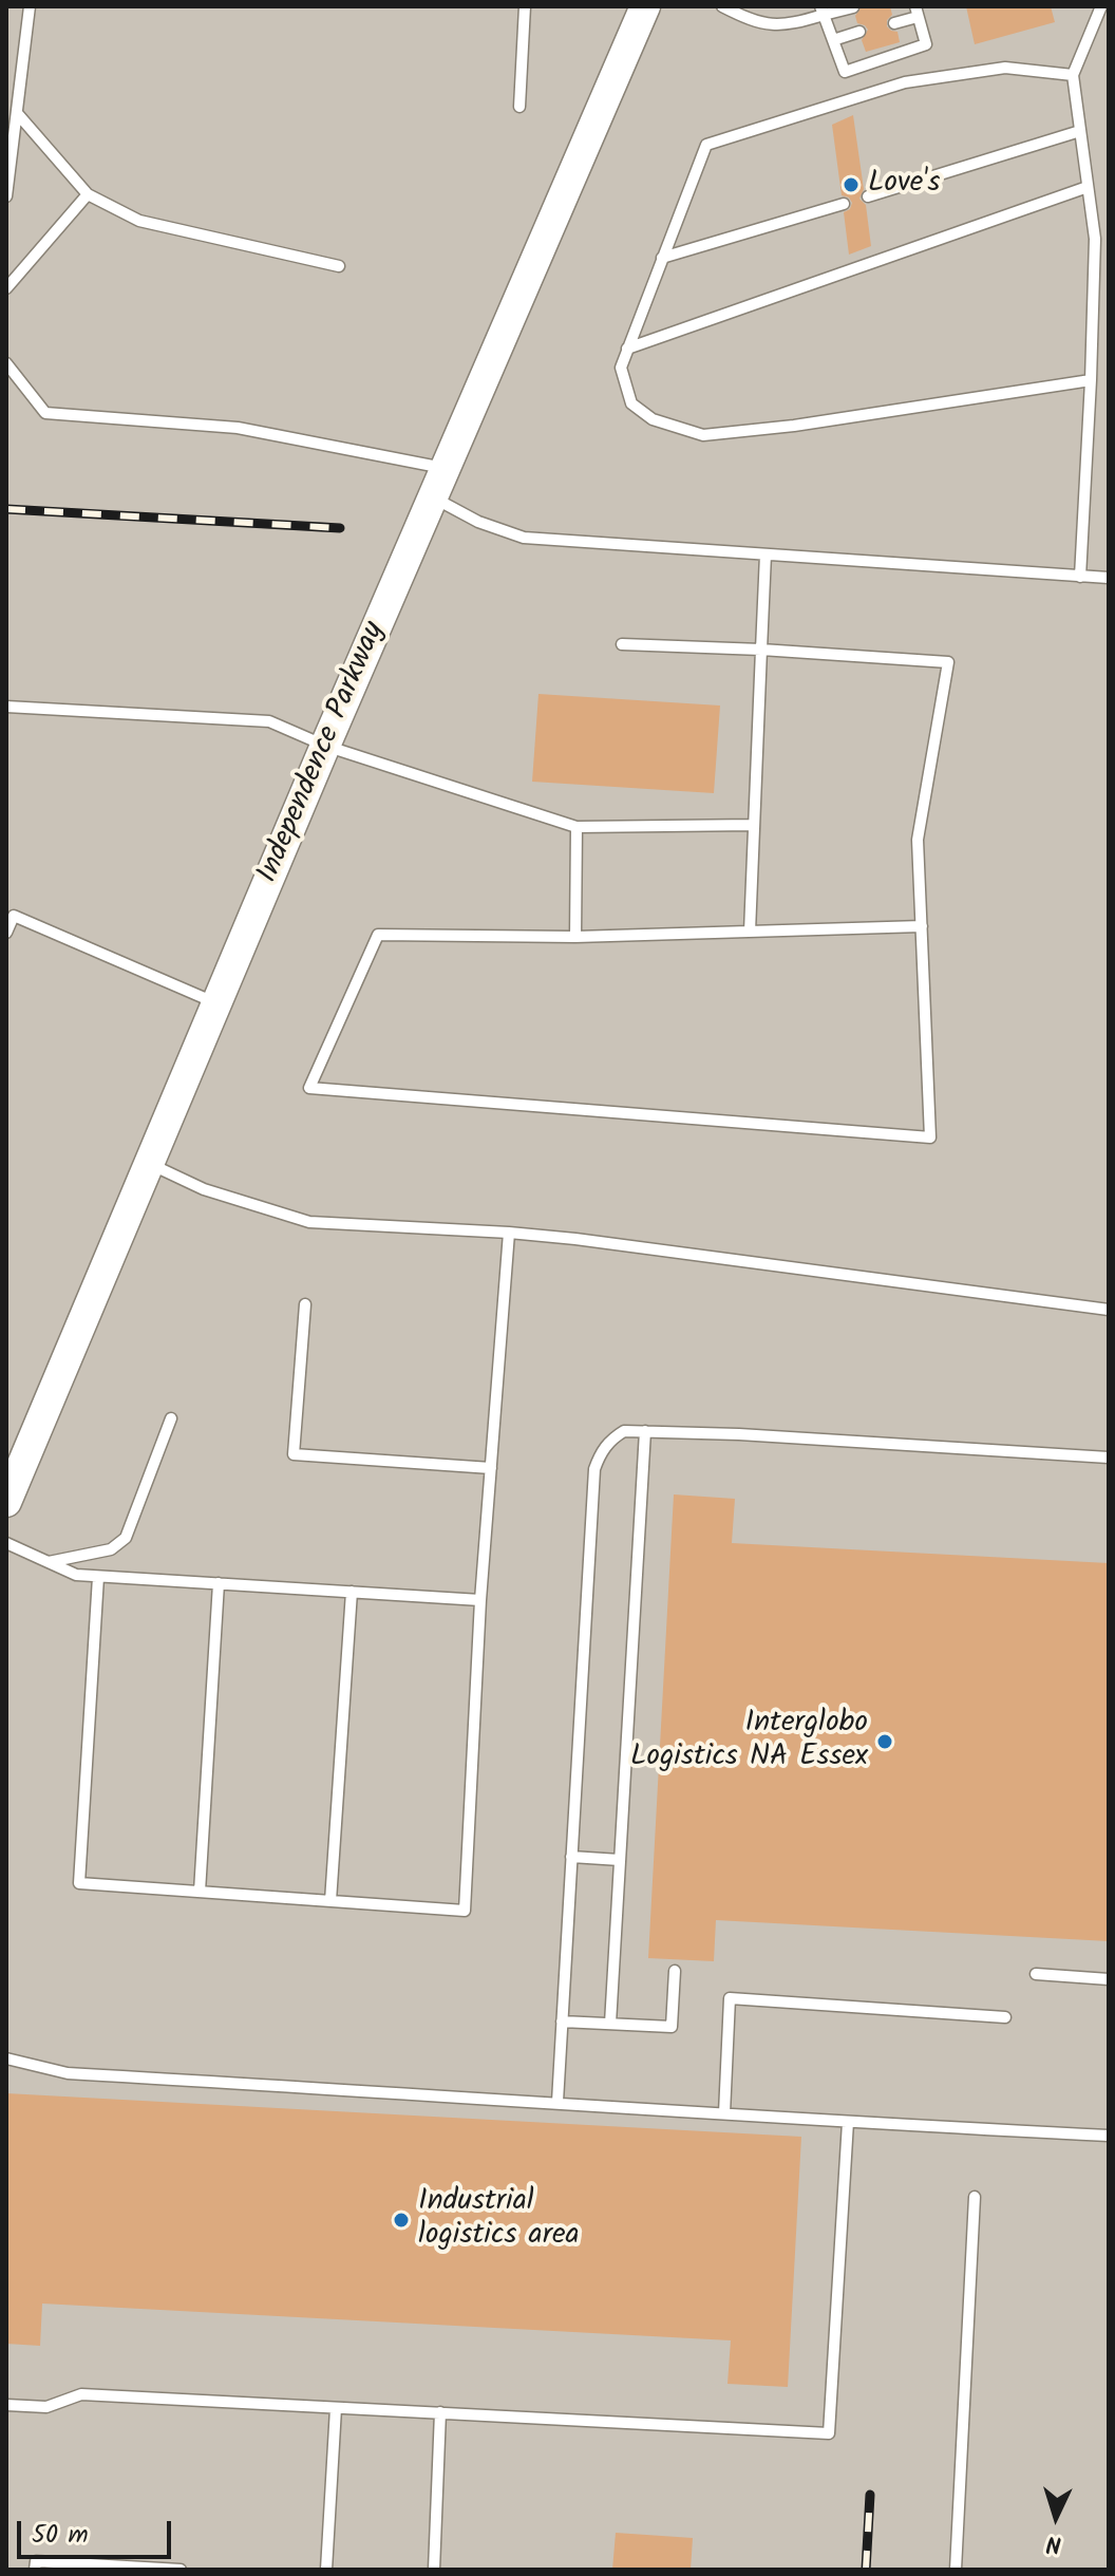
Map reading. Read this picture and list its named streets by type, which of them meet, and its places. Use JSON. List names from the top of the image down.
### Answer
{
  "streets": {
    "main road": ["Independence Parkway"]
  },
  "places": ["Love's", "Interglobo Logistics NA Essex", "Industrial logistics area"],
  "scale_bar": "50 m",
  "north": "bottom"
}
